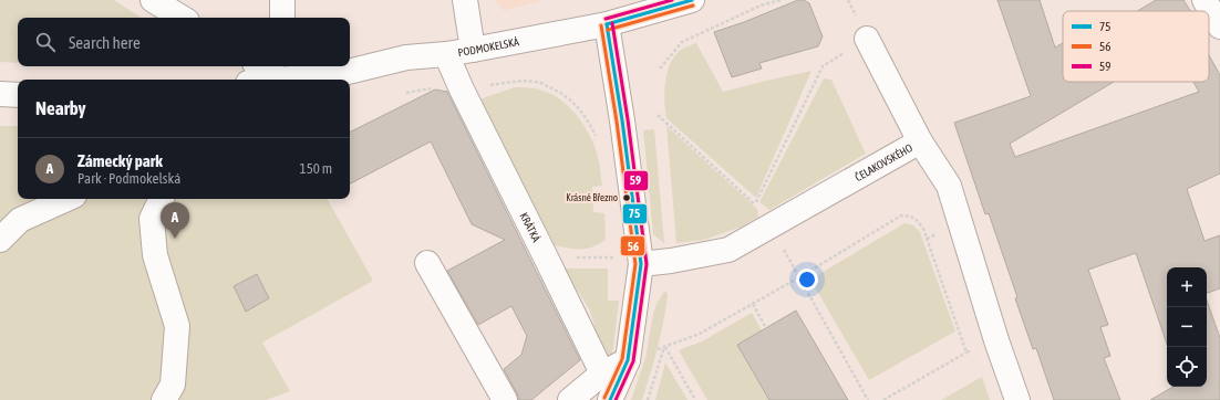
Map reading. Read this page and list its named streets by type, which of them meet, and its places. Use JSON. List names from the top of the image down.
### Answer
{
  "streets": {
    "street": ["PODMOKELSKÁ", "ČELAKOVSKÉHO", "KRÁTKÁ"]
  },
  "crossings": [
    ["PODMOKELSKÁ", "KRÁTKÁ"]
  ],
  "places": ["Krásné Březno"],
  "lines": ["transit line 75", "transit line 59", "transit line 56"],
  "legend": ["75", "56", "59"],
  "page": {
    "search": "Search here",
    "heading": "Nearby",
    "list": [
      {
        "mark": "A",
        "name": "Zámecký park",
        "note": "Park · Podmokelská",
        "value": "150 m"
      }
    ],
    "pins": "A",
    "map_buttons": ["+", "−"]
  }
}
